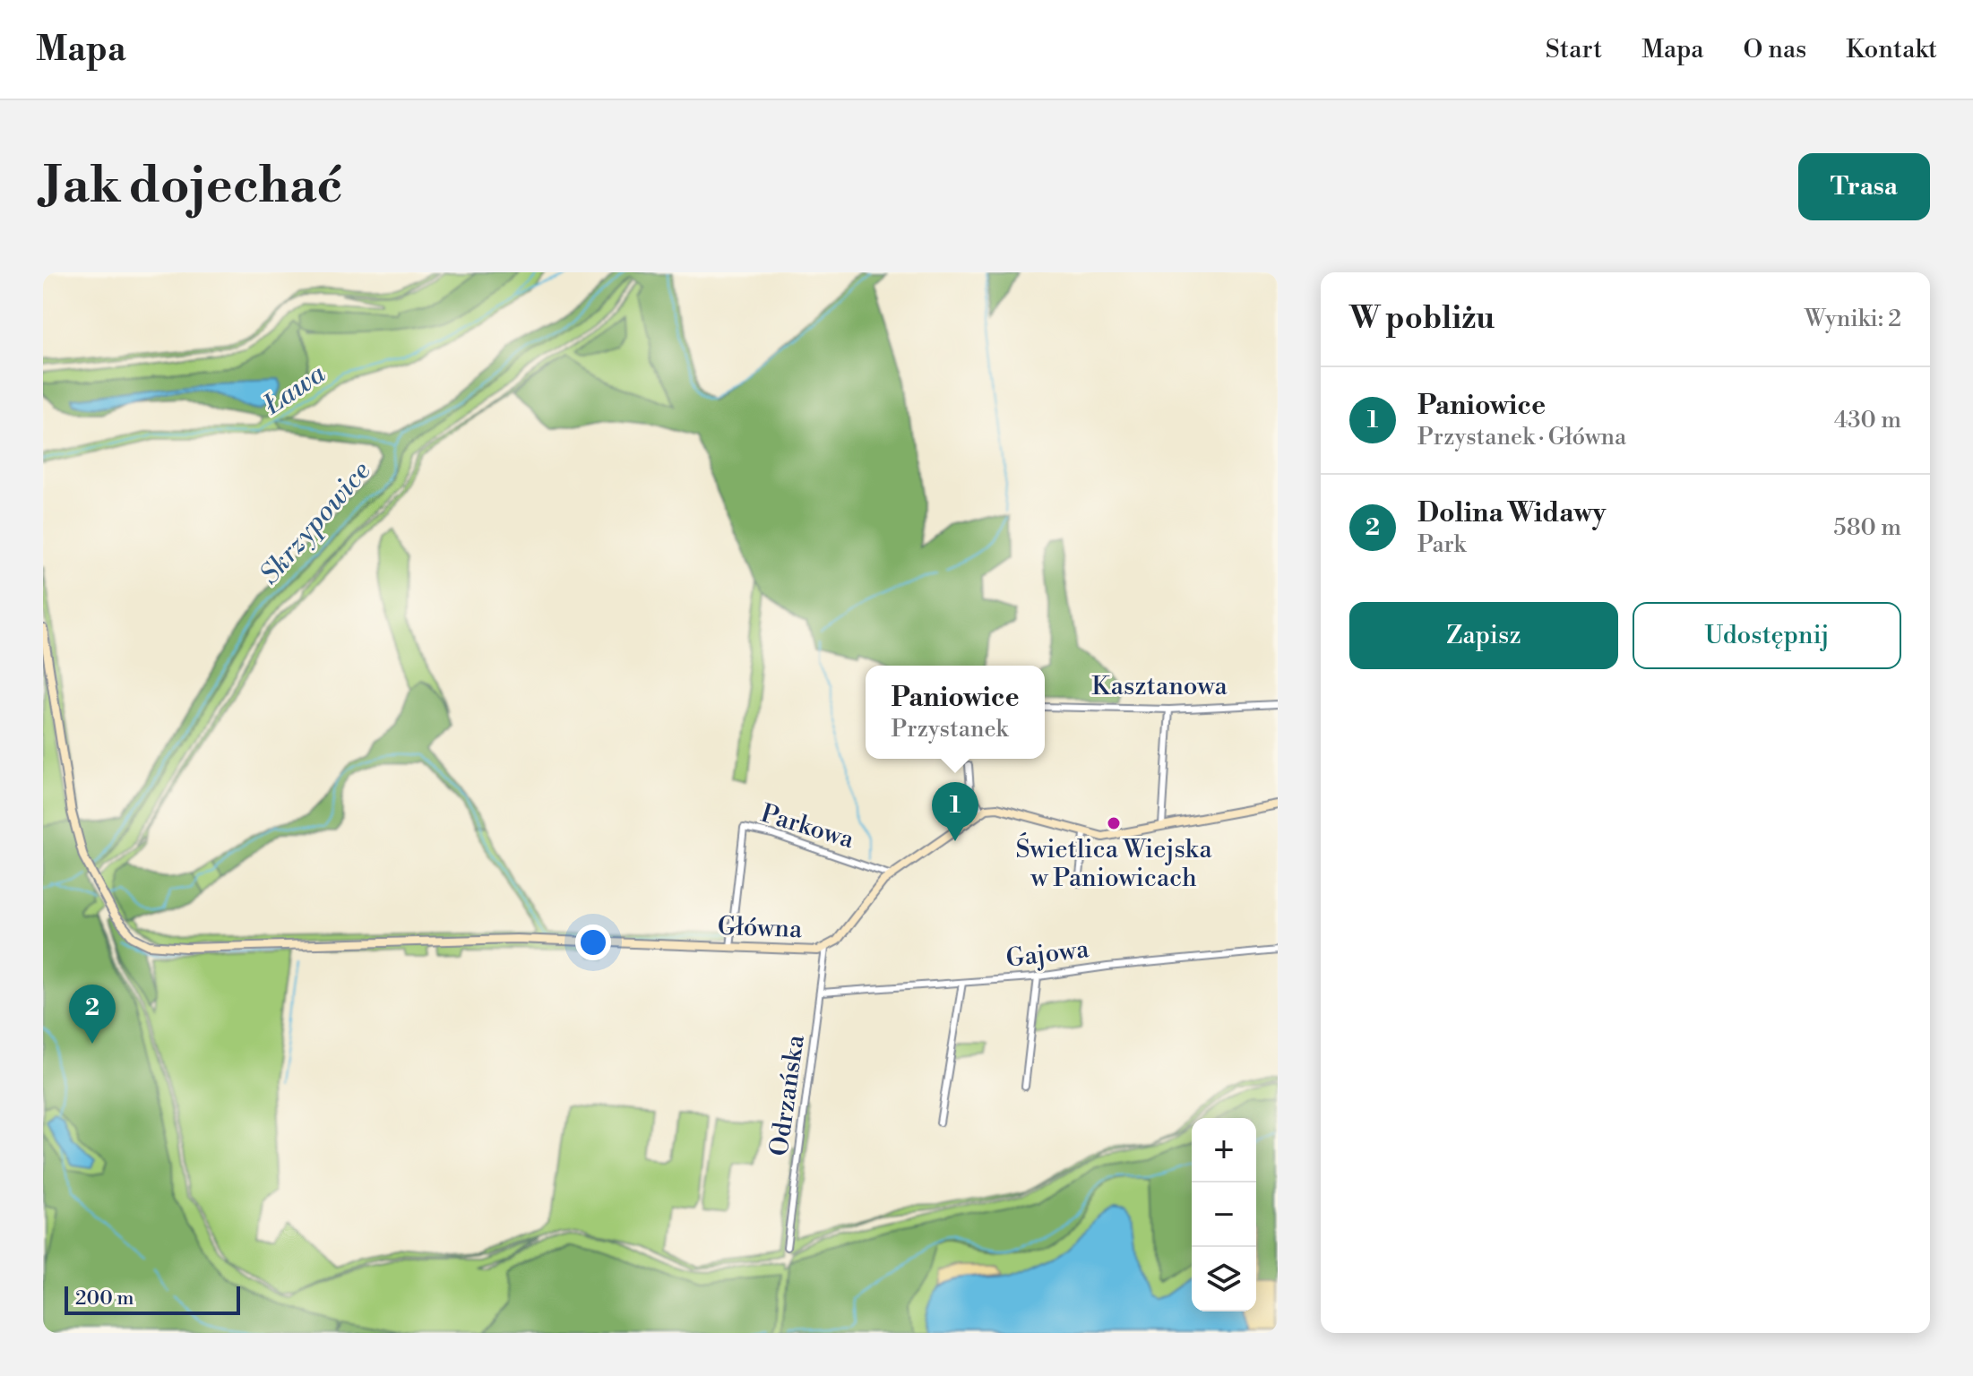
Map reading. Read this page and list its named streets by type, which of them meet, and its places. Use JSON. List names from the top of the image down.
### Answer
{
  "streets": {
    "street": [
      "Kasztanowa",
      "Parkowa",
      "Główna",
      "Gajowa",
      "Odrzańska"
    ]
  },
  "crossings": [
    ["Parkowa", "Główna"],
    ["Główna", "Odrzańska"],
    ["Gajowa", "Odrzańska"]
  ],
  "water": ["Ława", "Skrzypowice"],
  "places": ["Świetlica Wiejska w Paniowicach"],
  "scale_bar": "200 m",
  "page": {
    "header": "Mapa",
    "nav": [
      "Start",
      "Mapa",
      "O nas",
      "Kontakt"
    ],
    "buttons": [
      "Trasa",
      ["Zapisz", "Udostępnij"]
    ],
    "title": "Jak dojechać",
    "heading": ["W pobliżu", "Wyniki: 2"],
    "list": [
      {
        "mark": "1",
        "name": "Paniowice",
        "note": "Przystanek · Główna",
        "value": "430 m"
      },
      {
        "mark": "2",
        "name": "Dolina Widawy",
        "note": "Park",
        "value": "580 m"
      }
    ],
    "popup": ["Paniowice", "Przystanek"],
    "pins": ["1", "2"],
    "map_buttons": ["+", "−"],
    "scale": "200 m"
  }
}
